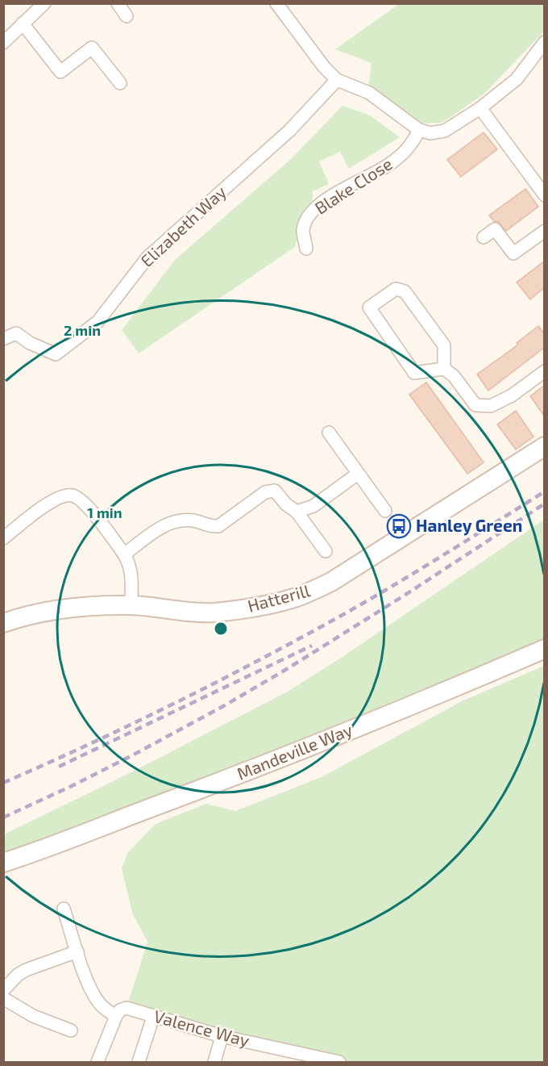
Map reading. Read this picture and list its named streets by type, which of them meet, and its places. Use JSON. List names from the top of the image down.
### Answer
{
  "streets": {
    "main road": ["Hatterill", "Mandeville Way"],
    "street": ["Blake Close", "Elizabeth Way", "Valence Way"]
  },
  "places": {
    "bus stop": ["Hanley Green"]
  },
  "rings": ["2 min", "1 min"]
}
